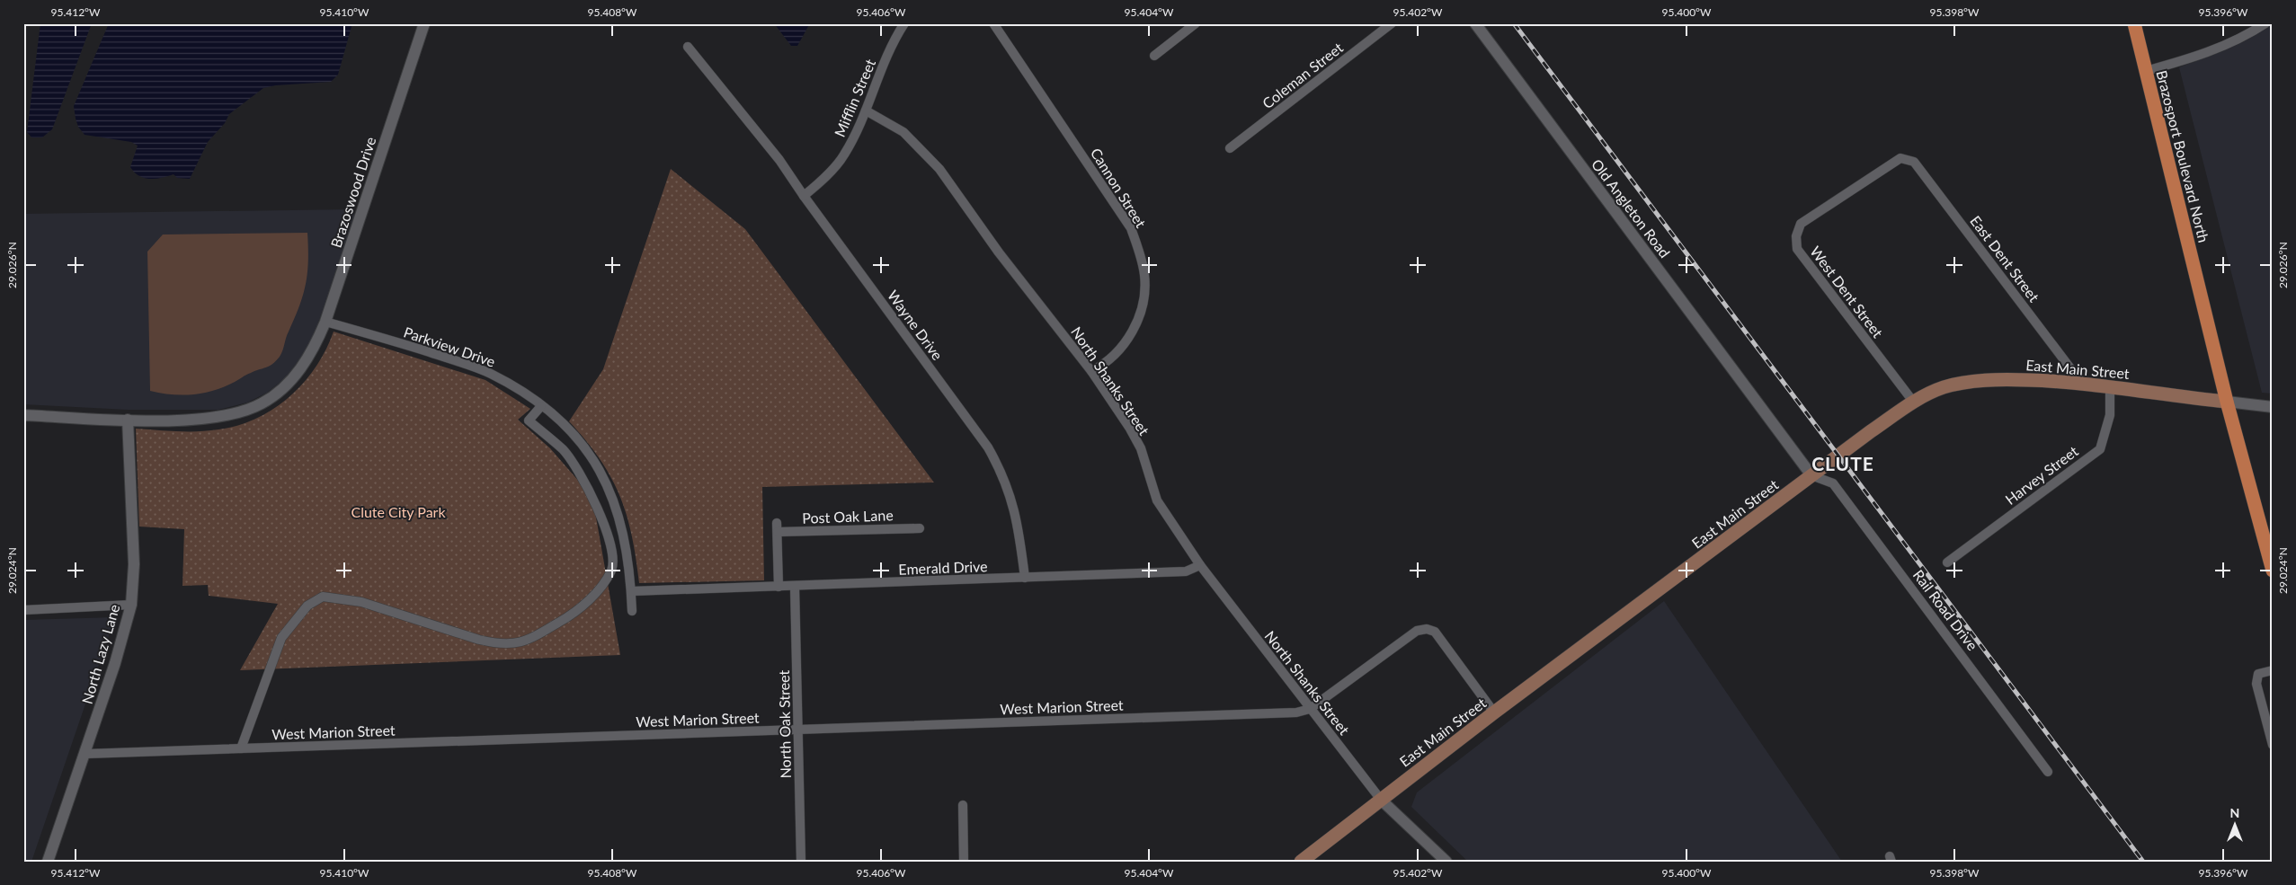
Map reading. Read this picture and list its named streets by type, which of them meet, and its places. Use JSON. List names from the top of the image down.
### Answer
{
  "streets": {
    "main road": ["Brazosport Boulevard North", "East Main Street"],
    "street": [
      "Coleman Street",
      "Mifflin Street",
      "Cannon Street",
      "Brazoswood Drive",
      "Old Angleton Road",
      "East Dent Street",
      "West Dent Street",
      "Wayne Drive",
      "Parkview Drive",
      "North Shanks Street",
      "Harvey Street",
      "Post Oak Lane",
      "Emerald Drive",
      "Rail Road Drive",
      "North Lazy Lane",
      "West Marion Street",
      "North Oak Street"
    ]
  },
  "crossings": [
    ["Mifflin Street", "Wayne Drive"],
    ["Mifflin Street", "North Shanks Street"],
    ["Brazosport Boulevard North", "East Main Street"],
    ["Cannon Street", "North Shanks Street"],
    ["Brazoswood Drive", "Parkview Drive"],
    ["Brazoswood Drive", "North Lazy Lane"],
    ["Old Angleton Road", "East Main Street"],
    ["Old Angleton Road", "Rail Road Drive"],
    ["East Dent Street", "West Dent Street"],
    ["East Dent Street", "East Main Street"],
    ["West Dent Street", "East Main Street"],
    ["Wayne Drive", "Emerald Drive"],
    ["Parkview Drive", "Emerald Drive"],
    ["East Main Street", "North Shanks Street"],
    ["East Main Street", "Harvey Street"],
    ["East Main Street", "Rail Road Drive"],
    ["North Shanks Street", "Emerald Drive"],
    ["North Shanks Street", "West Marion Street"],
    ["Post Oak Lane", "Emerald Drive"],
    ["Emerald Drive", "North Oak Street"],
    ["North Lazy Lane", "West Marion Street"],
    ["West Marion Street", "North Oak Street"]
  ],
  "districts": ["CLUTE"],
  "parks": ["Clute City Park"],
  "north": "top",
  "coordinates": [
    "95.412°W",
    "95.410°W",
    "95.408°W",
    "95.406°W",
    "95.404°W",
    "95.402°W",
    "95.400°W",
    "95.398°W",
    "95.396°W",
    "29.026°N",
    "29.024°N"
  ]
}
